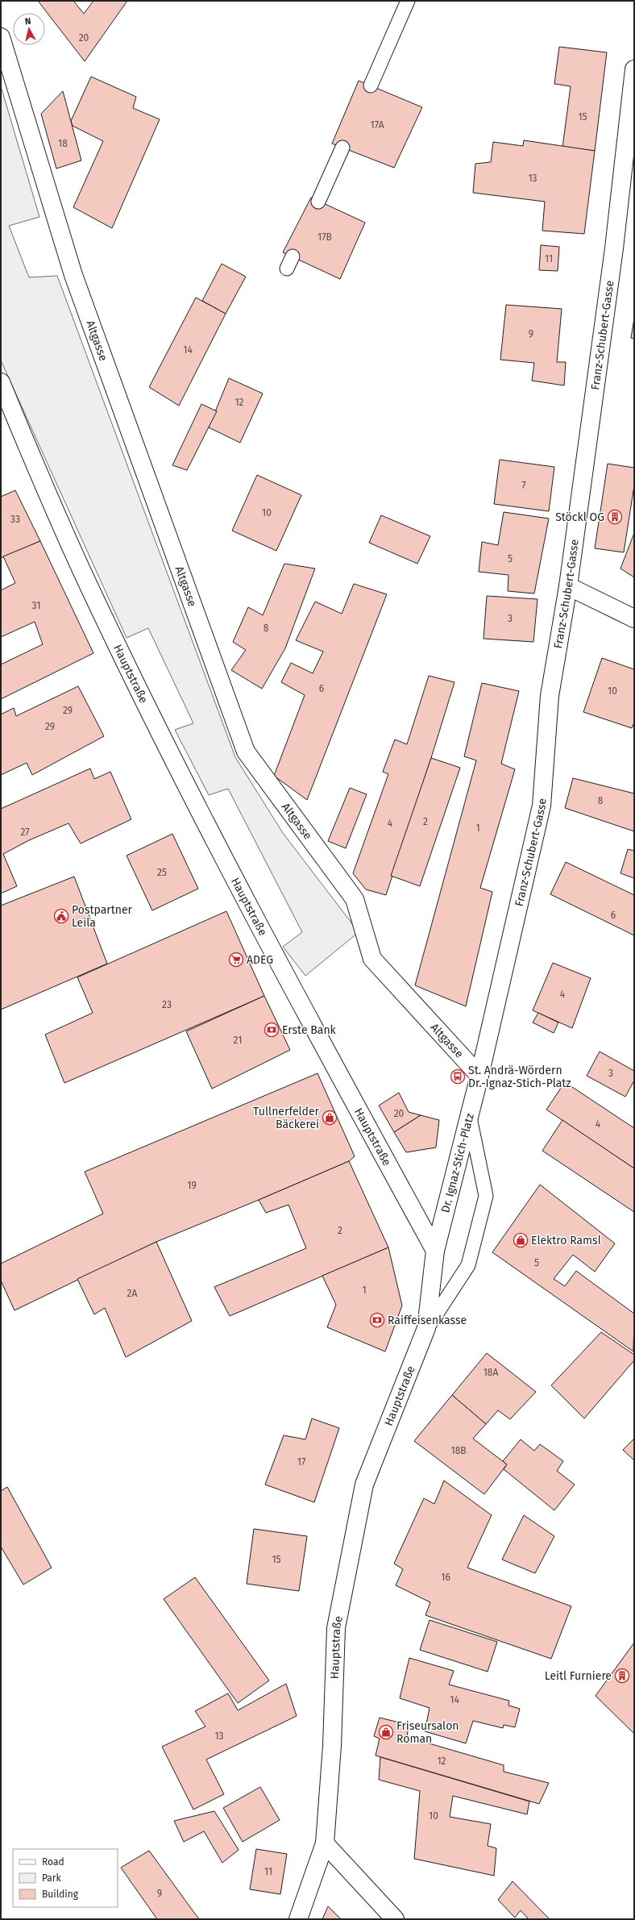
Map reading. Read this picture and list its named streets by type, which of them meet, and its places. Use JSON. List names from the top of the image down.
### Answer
{
  "streets": {
    "street": [
      "Franz-Schubert-Gasse",
      "Altgasse",
      "Hauptstraße",
      "Dr. Ignaz-Stich-Platz"
    ]
  },
  "crossings": [
    ["Franz-Schubert-Gasse", "Altgasse"],
    ["Franz-Schubert-Gasse", "Dr. Ignaz-Stich-Platz"],
    ["Altgasse", "Dr. Ignaz-Stich-Platz"],
    ["Hauptstraße", "Dr. Ignaz-Stich-Platz"]
  ],
  "places": {
    "building": ["Stöckl OG", "Leitl Furniere"],
    "public building": ["Postpartner Leila"],
    "supermarket": ["ADEG"],
    "bank": ["Erste Bank", "Raiffeisenkasse"],
    "bus stop": ["St. Andrä-Wördern Dr.-Ignaz-Stich-Platz"],
    "shop": ["Tullnerfelder Bäckerei", "Elektro Ramsl", "Friseursalon Roman"]
  },
  "house_numbers": [
    "20",
    "15",
    "17A",
    "18",
    "13",
    "17B",
    "11",
    "9",
    "14",
    "12",
    "7",
    "10",
    "33",
    "5",
    "31",
    "3",
    "8",
    "6",
    "10",
    "29",
    "29",
    "8",
    "2",
    "4",
    "1",
    "27",
    "25",
    "6",
    "4",
    "23",
    "21",
    "3",
    "20",
    "4",
    "19",
    "2",
    "5",
    "1",
    "2A",
    "18A",
    "18B",
    "17",
    "15",
    "16",
    "14",
    "13",
    "12",
    "10",
    "11",
    "9"
  ],
  "legend": ["Road", "Park", "Building"],
  "north": "top"
}
